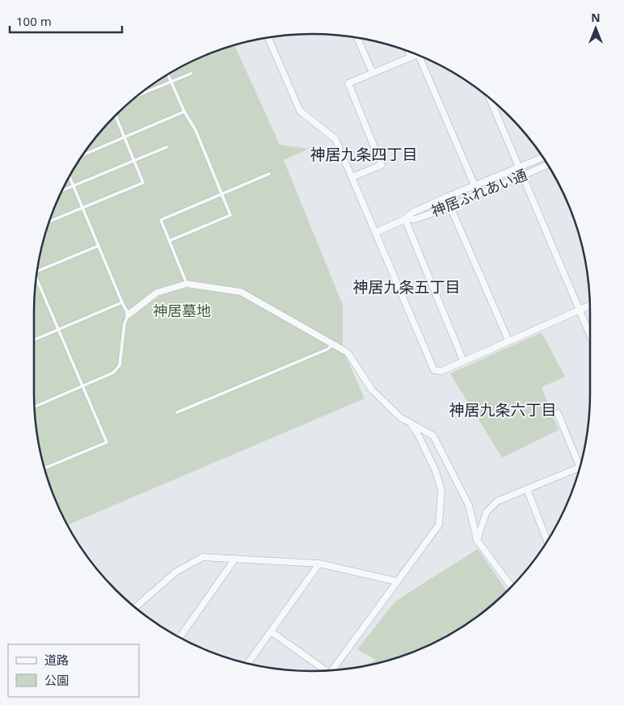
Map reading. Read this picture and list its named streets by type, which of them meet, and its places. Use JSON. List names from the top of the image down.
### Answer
{
  "streets": {
    "street": ["神居ふれあい通"]
  },
  "districts": ["神居九条四丁目", "神居九条五丁目", "神居九条六丁目"],
  "parks": ["神居墓地"],
  "legend": ["道路", "公園"],
  "scale_bar": "100 m",
  "north": "top"
}
